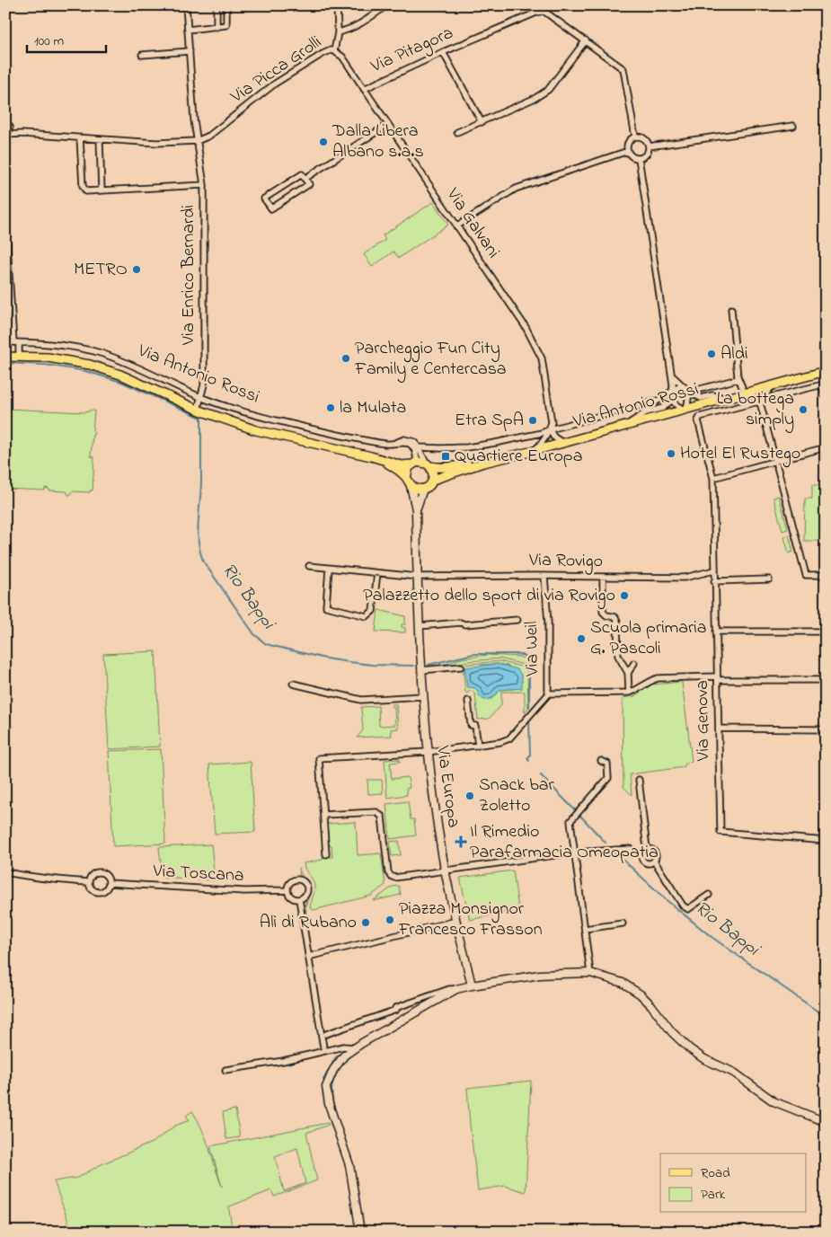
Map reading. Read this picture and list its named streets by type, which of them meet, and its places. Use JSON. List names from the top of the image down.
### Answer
{
  "streets": {
    "main road": ["Via Antonio Rossi"],
    "street": [
      "Via Pitagora",
      "Via Picca Grolli",
      "Via Galvani",
      "Via Enrico Bernardi",
      "Via Rovigo",
      "Via Weil",
      "Via Genova",
      "Via Europa",
      "Via Toscana"
    ]
  },
  "crossings": [
    ["Via Pitagora", "Via Galvani"],
    ["Via Picca Grolli", "Via Galvani"],
    ["Via Picca Grolli", "Via Enrico Bernardi"],
    ["Via Galvani", "Via Antonio Rossi"],
    ["Via Enrico Bernardi", "Via Antonio Rossi"],
    ["Via Antonio Rossi", "Via Genova"],
    ["Via Antonio Rossi", "Via Europa"],
    ["Via Rovigo", "Via Weil"],
    ["Via Rovigo", "Via Genova"],
    ["Via Rovigo", "Via Europa"]
  ],
  "water": ["Rio Bappi"],
  "places": {
    "other": [
      "Dalla Libera Albano s.a.s",
      "METRO",
      "Aldi",
      "Parcheggio Fun City Family e Centercasa",
      "la Mulata",
      "La bottega simply",
      "Etra SpA",
      "Hotel El Rustego",
      "Palazzetto dello sport di via Rovigo",
      "Scuola primaria G. Pascoli",
      "Snack bar Zoletto",
      "Piazza Monsignor Francesco Frasson",
      "Alì di Rubano"
    ],
    "transit": ["Quartiere Europa"],
    "health": ["Il Rimedio Parafarmacia Omeopatia"]
  },
  "legend": ["Road", "Park"],
  "scale_bar": "100 m"
}
